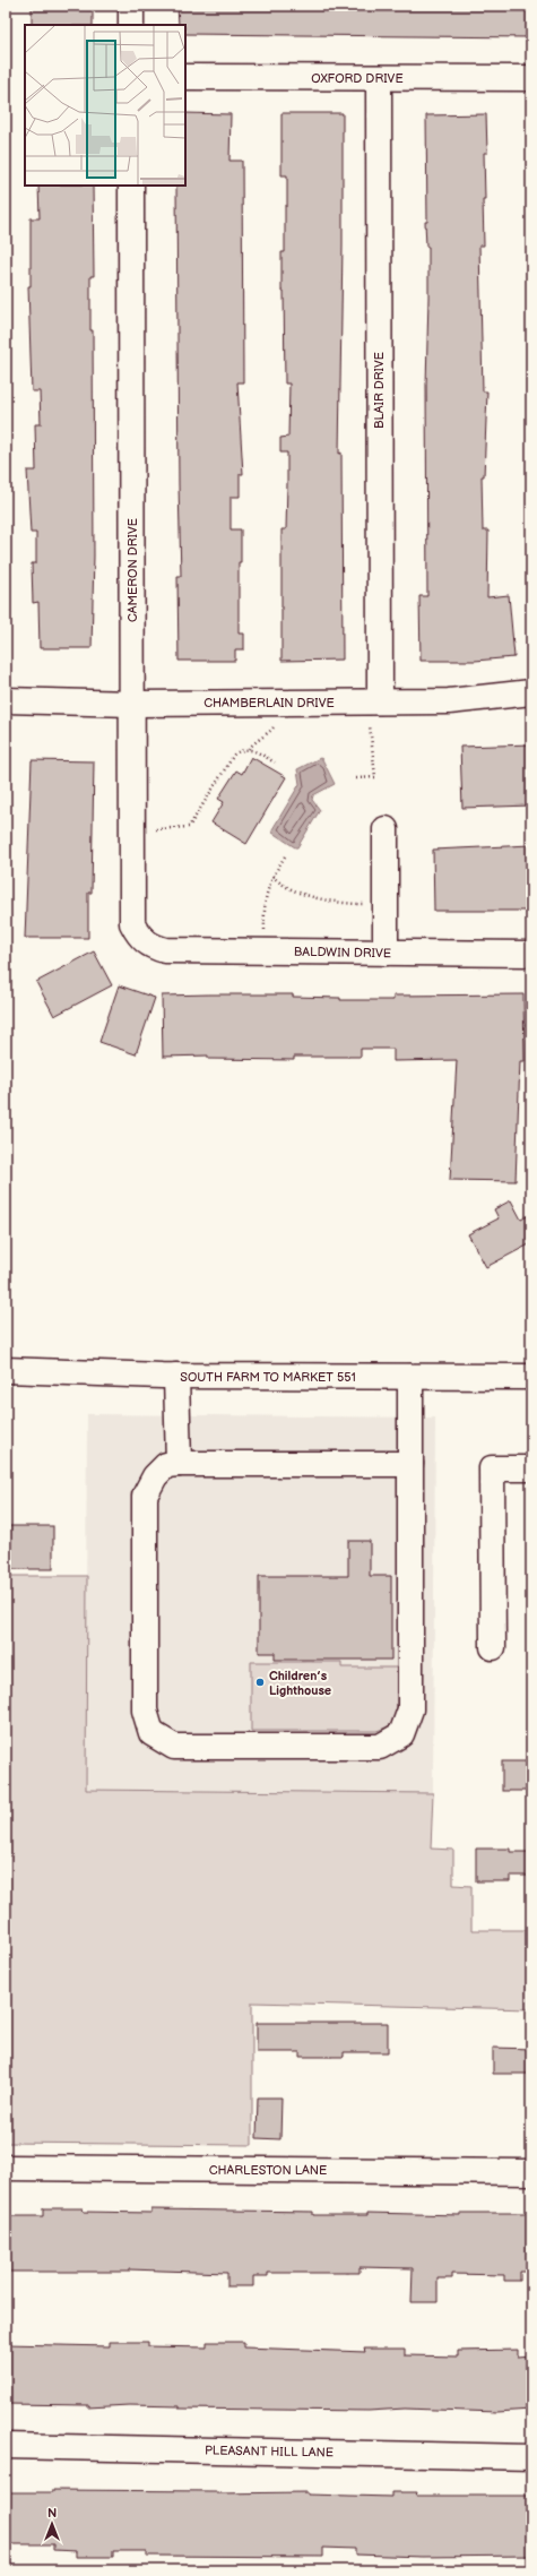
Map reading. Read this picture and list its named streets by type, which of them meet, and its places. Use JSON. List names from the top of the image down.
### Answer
{
  "streets": {
    "street": [
      "OXFORD DRIVE",
      "BLAIR DRIVE",
      "CAMERON DRIVE",
      "CHAMBERLAIN DRIVE",
      "BALDWIN DRIVE",
      "SOUTH FARM TO MARKET 551",
      "CHARLESTON LANE",
      "PLEASANT HILL LANE"
    ]
  },
  "crossings": [
    ["OXFORD DRIVE", "BLAIR DRIVE"],
    ["BLAIR DRIVE", "CHAMBERLAIN DRIVE"],
    ["CAMERON DRIVE", "CHAMBERLAIN DRIVE"],
    ["CAMERON DRIVE", "BALDWIN DRIVE"]
  ],
  "places": ["Children’s Lighthouse"],
  "north": "top"
}
